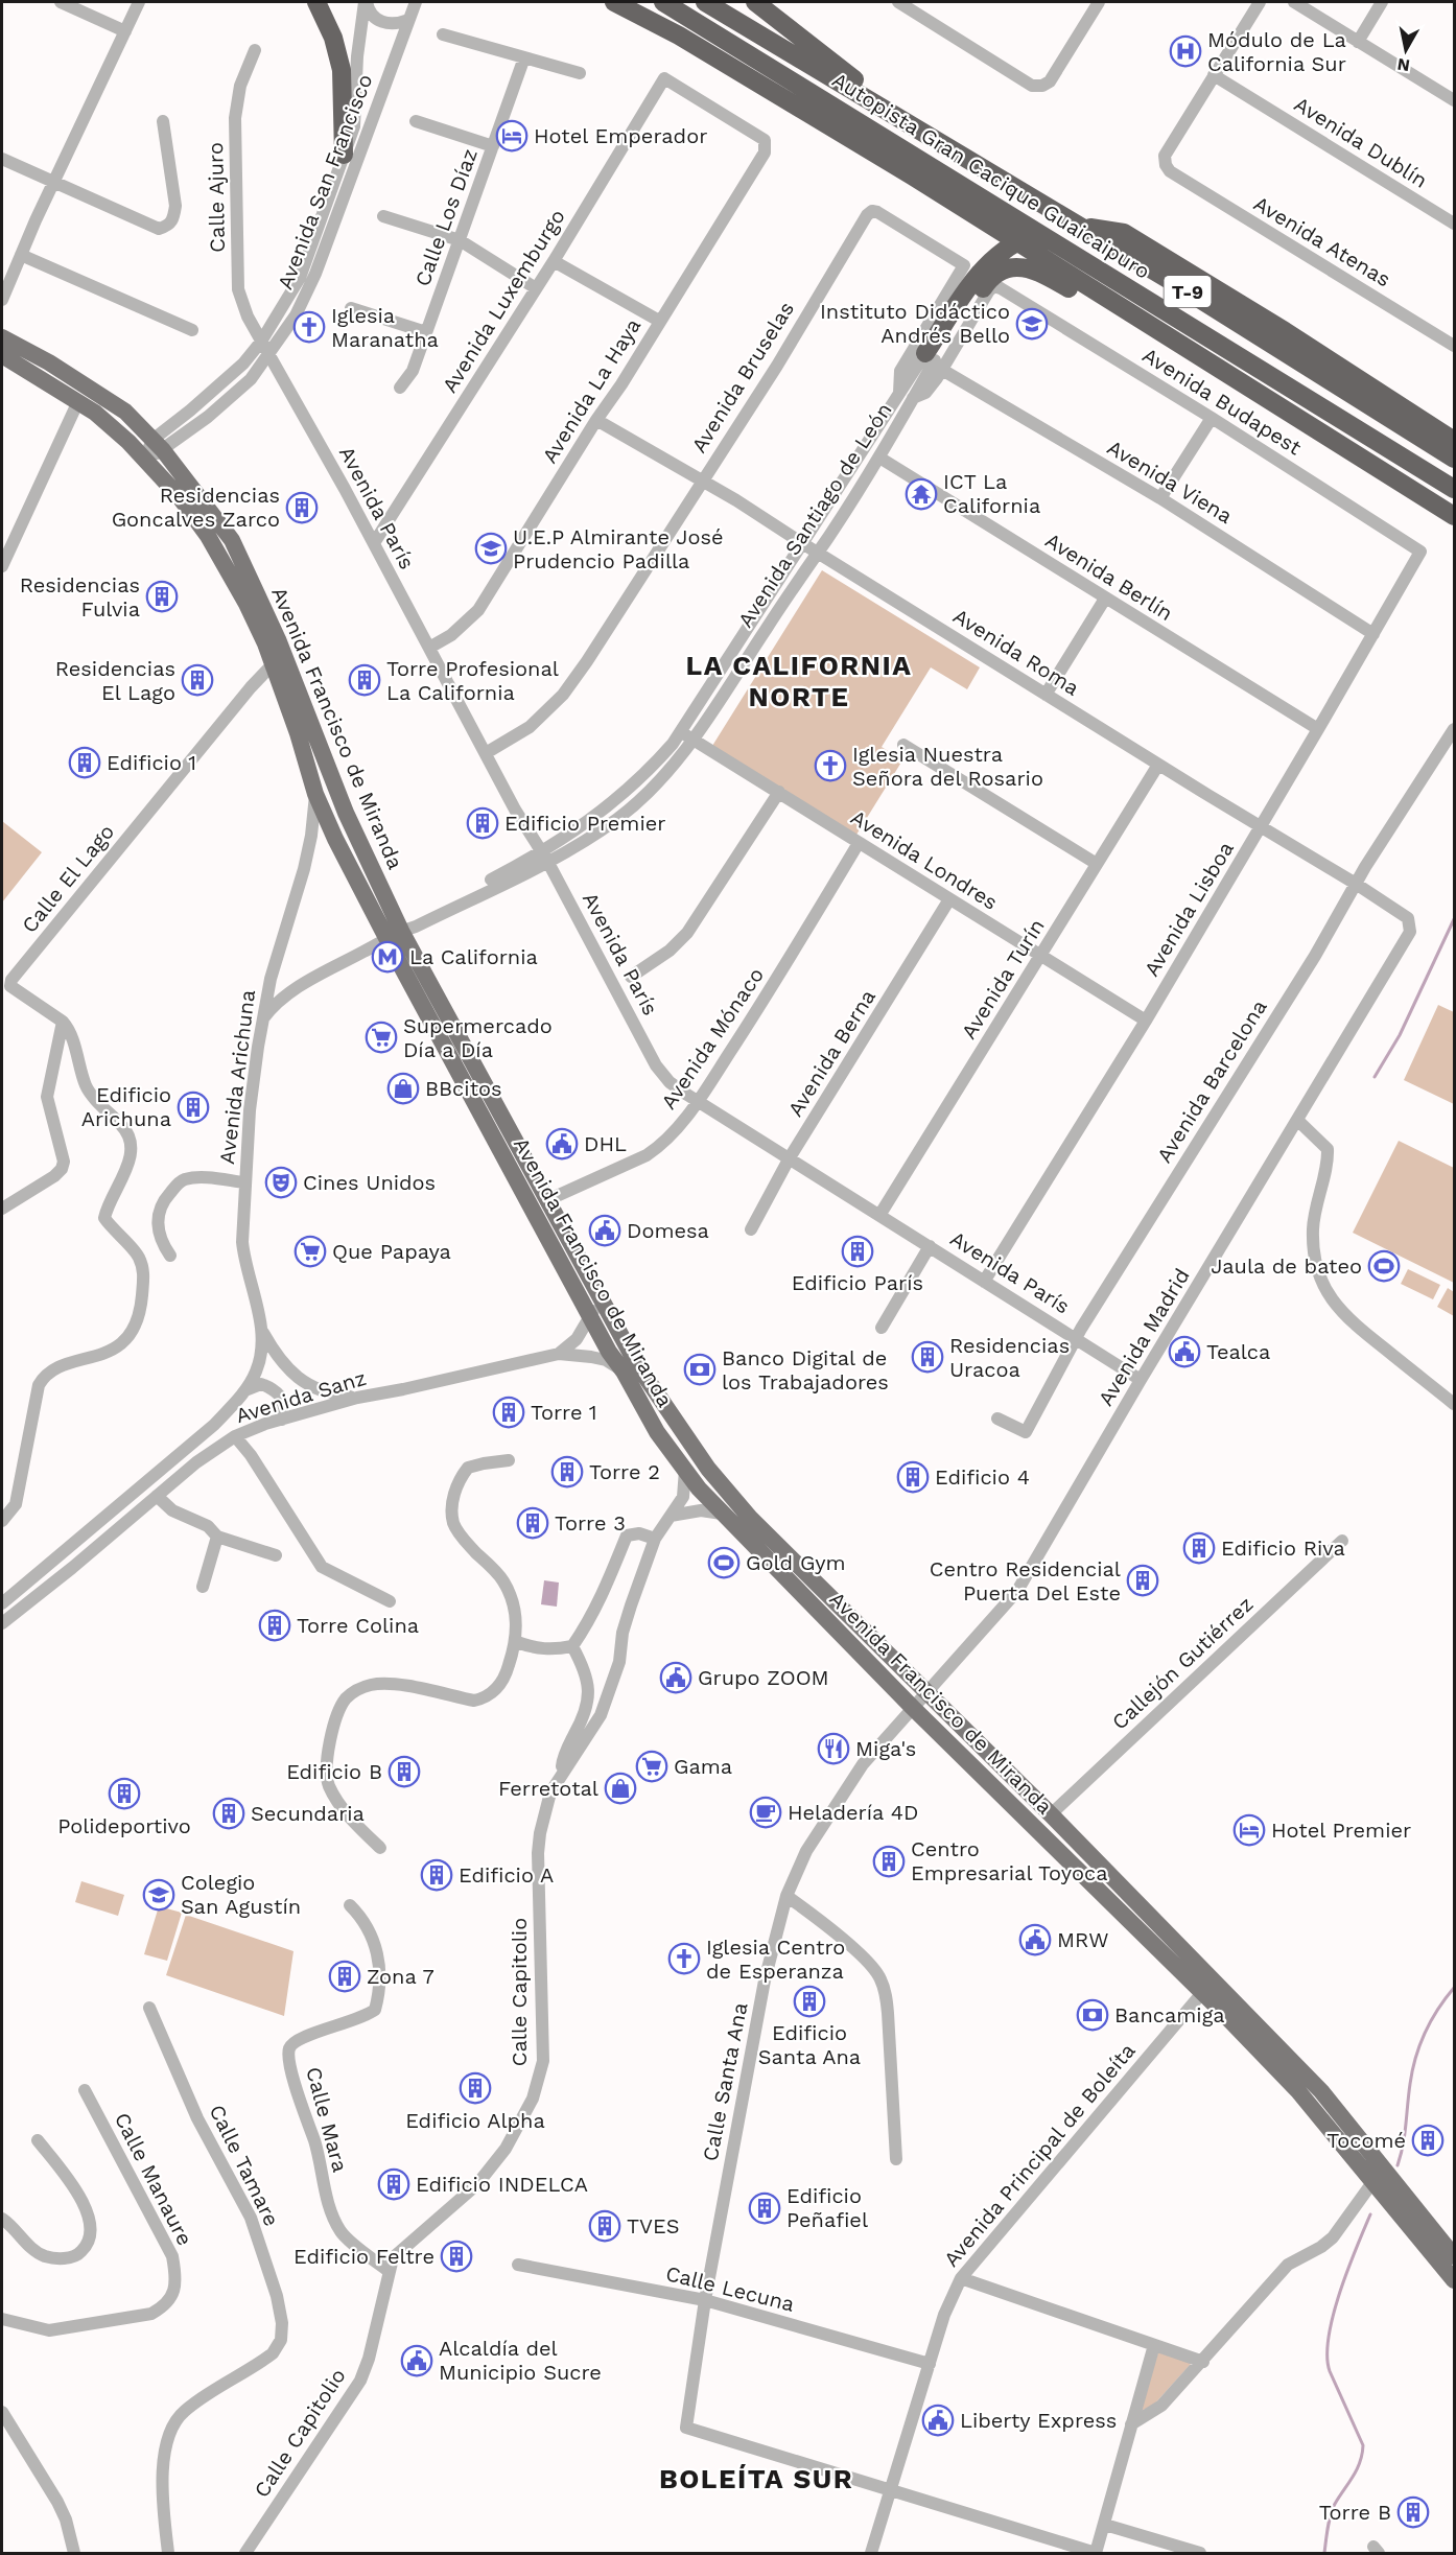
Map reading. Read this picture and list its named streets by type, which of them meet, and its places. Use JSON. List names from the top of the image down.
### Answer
{
  "streets": {
    "highway": ["Autopista Gran Cacique Guaicaipuro", "T-9"],
    "main road": ["Avenida Francisco de Miranda"],
    "street": [
      "Avenida Dublín",
      "Avenida San Francisco",
      "Calle Ajuro",
      "Calle Los Díaz",
      "Avenida Atenas",
      "Avenida Luxemburgo",
      "Avenida Bruselas",
      "Avenida La Haya",
      "Avenida Budapest",
      "Avenida Viena",
      "Avenida París",
      "Avenida Santiago de León",
      "Avenida Berlín",
      "Avenida Roma",
      "Avenida Londres",
      "Calle El Lago",
      "Avenida Lisboa",
      "Avenida Turín",
      "Avenida Mónaco",
      "Avenida Berna",
      "Avenida Arichuna",
      "Avenida Barcelona",
      "Avenida Madrid",
      "Avenida Sanz",
      "Callejón Gutiérrez",
      "Calle Capitolio",
      "Calle Santa Ana",
      "Calle Mara",
      "Avenida Principal de Boleíta",
      "Calle Tamare",
      "Calle Manaure",
      "Calle Lecuna"
    ]
  },
  "crossings": [
    ["Avenida Dublín", "Avenida Atenas"],
    ["Avenida San Francisco", "Calle Ajuro"],
    ["Avenida San Francisco", "Avenida París"],
    ["Avenida San Francisco", "Avenida Francisco de Miranda"],
    ["Calle Ajuro", "Avenida París"],
    ["Avenida Luxemburgo", "Avenida La Haya"],
    ["Avenida Luxemburgo", "Avenida París"],
    ["Avenida Bruselas", "Avenida París"],
    ["Avenida Bruselas", "Avenida Santiago de León"],
    ["Avenida Bruselas", "Avenida Roma"],
    ["Avenida La Haya", "Avenida París"],
    ["Avenida La Haya", "Avenida Roma"],
    ["Avenida Budapest", "Avenida Viena"],
    ["Avenida Budapest", "Avenida Santiago de León"],
    ["Avenida Budapest", "Avenida Lisboa"],
    ["Avenida Viena", "Avenida Santiago de León"],
    ["Avenida Viena", "Avenida Lisboa"],
    ["Avenida París", "Avenida Santiago de León"],
    ["Avenida París", "Avenida Lisboa"],
    ["Avenida París", "Avenida Turín"],
    ["Avenida París", "Avenida Mónaco"],
    ["Avenida París", "Avenida Berna"],
    ["Avenida París", "Avenida Barcelona"],
    ["Avenida París", "Avenida Madrid"],
    ["Avenida Santiago de León", "Avenida Berlín"],
    ["Avenida Santiago de León", "Avenida Roma"],
    ["Avenida Santiago de León", "Avenida Francisco de Miranda"],
    ["Avenida Santiago de León", "Avenida Londres"],
    ["Avenida Santiago de León", "Avenida Arichuna"],
    ["Avenida Berlín", "Avenida Lisboa"],
    ["Avenida Roma", "Avenida Lisboa"],
    ["Avenida Roma", "Avenida Turín"],
    ["Avenida Roma", "Avenida Barcelona"],
    ["Avenida Roma", "Avenida Madrid"],
    ["Avenida Francisco de Miranda", "Calle El Lago"],
    ["Avenida Francisco de Miranda", "Avenida Mónaco"],
    ["Avenida Francisco de Miranda", "Avenida Arichuna"],
    ["Avenida Francisco de Miranda", "Avenida Madrid"],
    ["Avenida Francisco de Miranda", "Callejón Gutiérrez"],
    ["Avenida Francisco de Miranda", "Calle Capitolio"],
    ["Avenida Francisco de Miranda", "Calle Santa Ana"],
    ["Avenida Francisco de Miranda", "Avenida Principal de Boleíta"],
    ["Avenida Londres", "Avenida Lisboa"],
    ["Avenida Londres", "Avenida Turín"],
    ["Avenida Londres", "Avenida Mónaco"],
    ["Avenida Londres", "Avenida Berna"],
    ["Avenida Arichuna", "Avenida Sanz"],
    ["Avenida Madrid", "Calle Santa Ana"],
    ["Calle Capitolio", "Calle Mara"],
    ["Calle Santa Ana", "Avenida Principal de Boleíta"],
    ["Calle Santa Ana", "Calle Lecuna"],
    ["Avenida Principal de Boleíta", "Calle Lecuna"]
  ],
  "districts": ["LA CALIFORNIA NORTE", "BOLEÍTA SUR"],
  "places": {
    "hospital": ["Módulo de La California Sur"],
    "hotel": ["Hotel Emperador", "Hotel Premier"],
    "school or university": ["Instituto Didáctico Andrés Bello", "U.E.P Almirante José Prudencio Padilla", "Colegio San Agustín"],
    "church": ["Iglesia Maranatha", "Iglesia Nuestra Señora del Rosario", "Iglesia Centro de Esperanza"],
    "temple": ["ICT La California"],
    "building": [
      "Residencias Goncalves Zarco",
      "Residencias Fulvia",
      "Residencias El Lago",
      "Torre Profesional La California",
      "Edificio 1",
      "Edificio Premier",
      "Edificio Arichuna",
      "Edificio París",
      "Residencias Uracoa",
      "Torre 1",
      "Torre 2",
      "Edificio 4",
      "Torre 3",
      "Edificio Riva",
      "Centro Residencial Puerta Del Este",
      "Torre Colina",
      "Edificio B",
      "Polideportivo",
      "Secundaria",
      "Centro Empresarial Toyoca",
      "Edificio A",
      "Zona 7",
      "Edificio Santa Ana",
      "Edificio Alpha",
      "Tocomé",
      "Edificio INDELCA",
      "Edificio Peñafiel",
      "TVES",
      "Edificio Feltre",
      "Torre B"
    ],
    "metro station": ["La California"],
    "supermarket": ["Supermercado Día a Día", "Que Papaya", "Gama"],
    "shop": ["BBcitos", "Ferretotal"],
    "public building": [
      "DHL",
      "Domesa",
      "Tealca",
      "Grupo ZOOM",
      "MRW",
      "Alcaldía del Municipio Sucre",
      "Liberty Express"
    ],
    "theatre": ["Cines Unidos"],
    "sports": ["Jaula de bateo", "Gold Gym"],
    "bank": ["Banco Digital de los Trabajadores", "Bancamiga"],
    "restaurant": ["Miga's"],
    "cafe": ["Heladería 4D"]
  },
  "north": "bottom"
}
